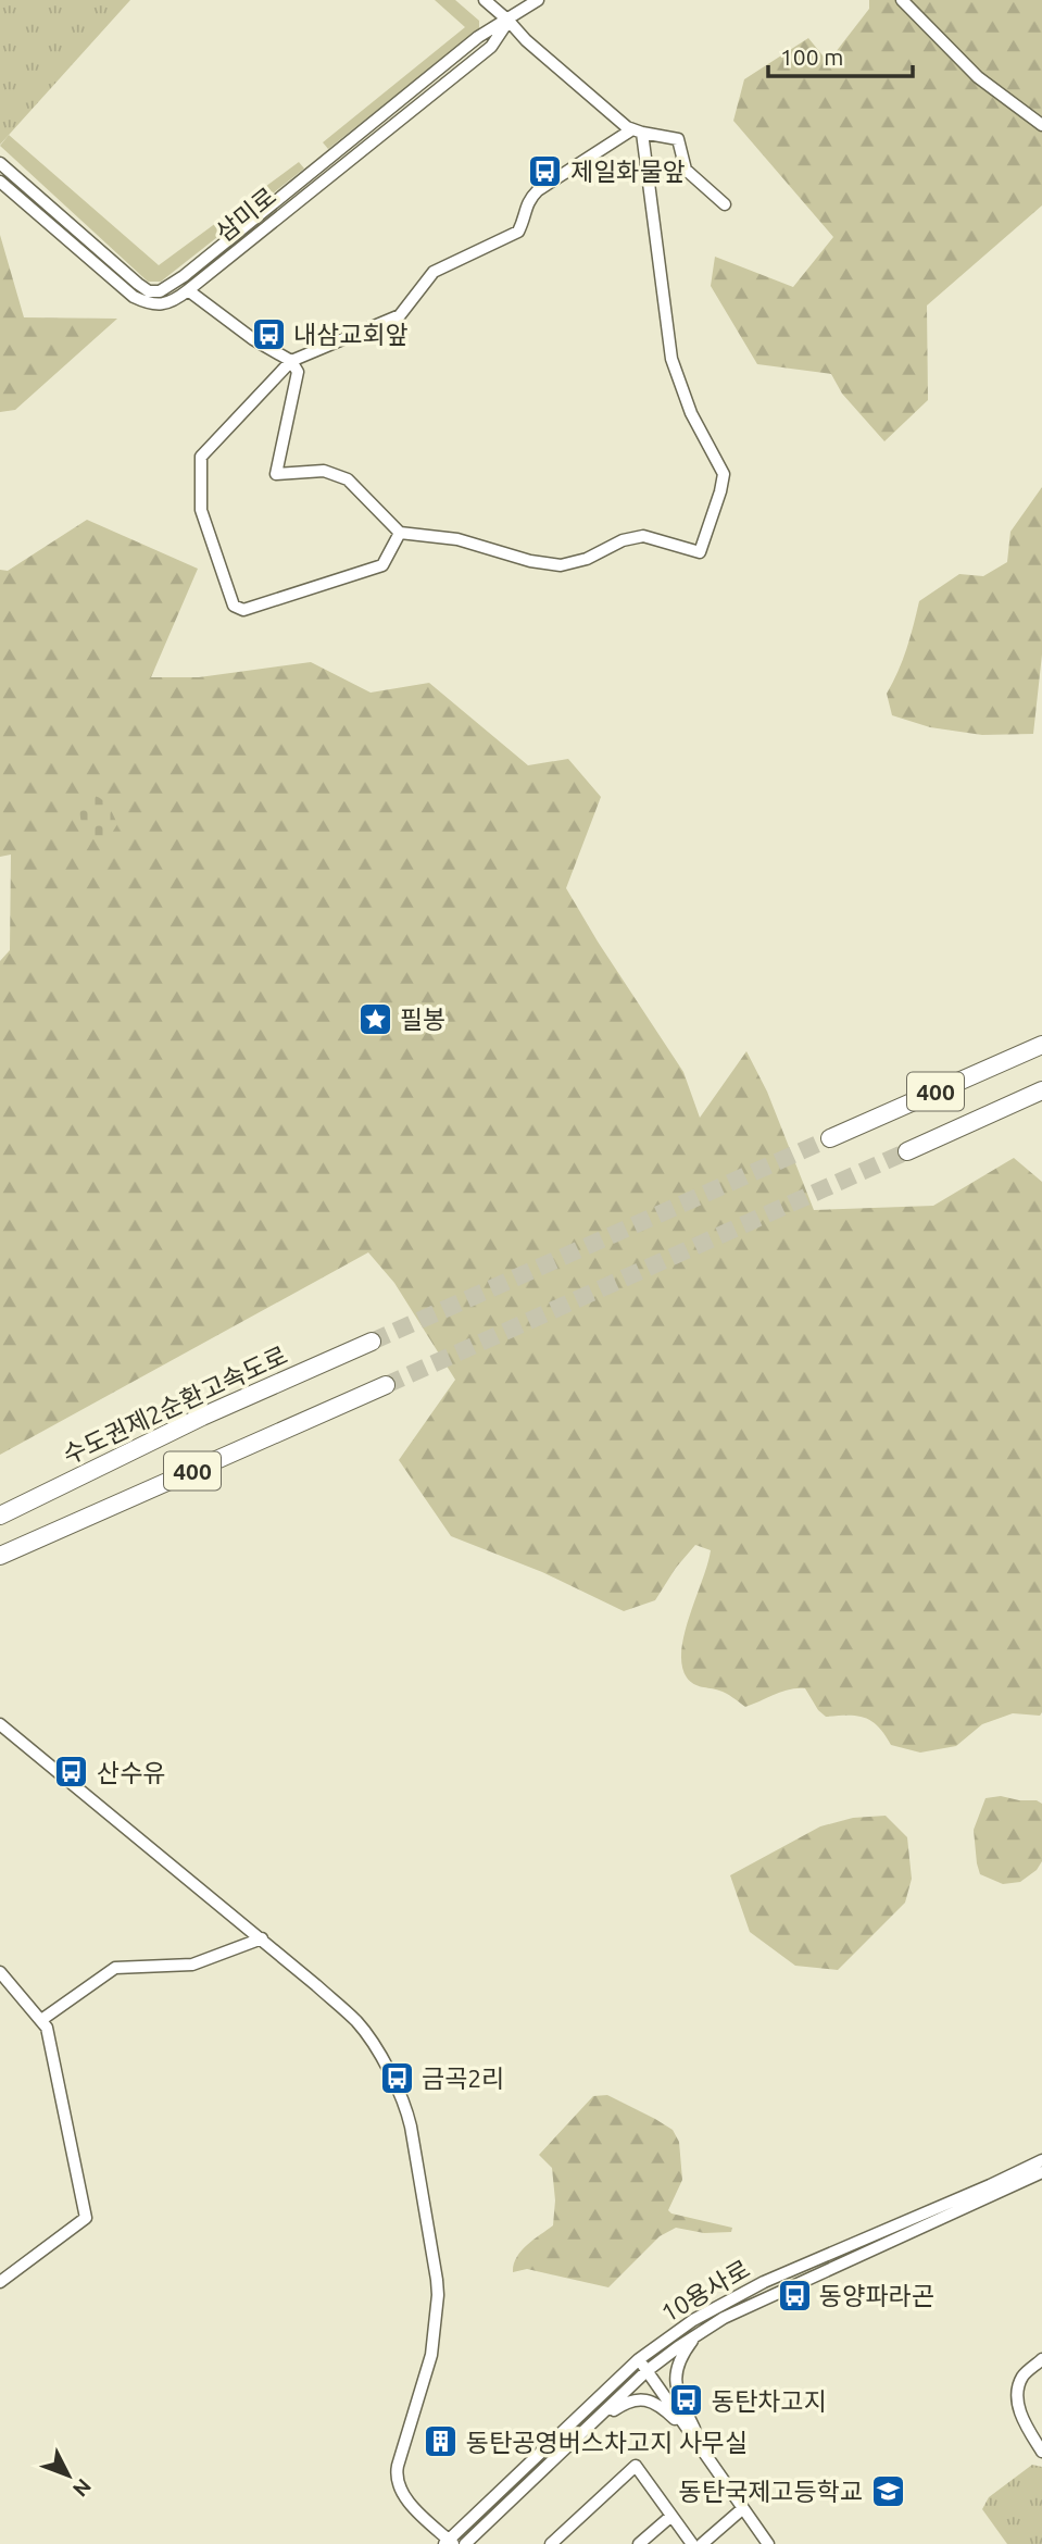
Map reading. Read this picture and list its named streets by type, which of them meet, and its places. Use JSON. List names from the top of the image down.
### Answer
{
  "streets": {
    "highway": ["400", "수도권제2순환고속도로"],
    "street": ["삼미로", "10용사로"]
  },
  "places": {
    "bus stop": [
      "제일화물앞",
      "내삼교회앞",
      "산수유",
      "금곡2리",
      "동양파라곤",
      "동탄차고지"
    ],
    "place": ["필봉"],
    "building": ["동탄공영버스차고지 사무실"],
    "school or university": ["동탄국제고등학교"]
  },
  "scale_bar": "100 m",
  "north": "bottom right"
}
